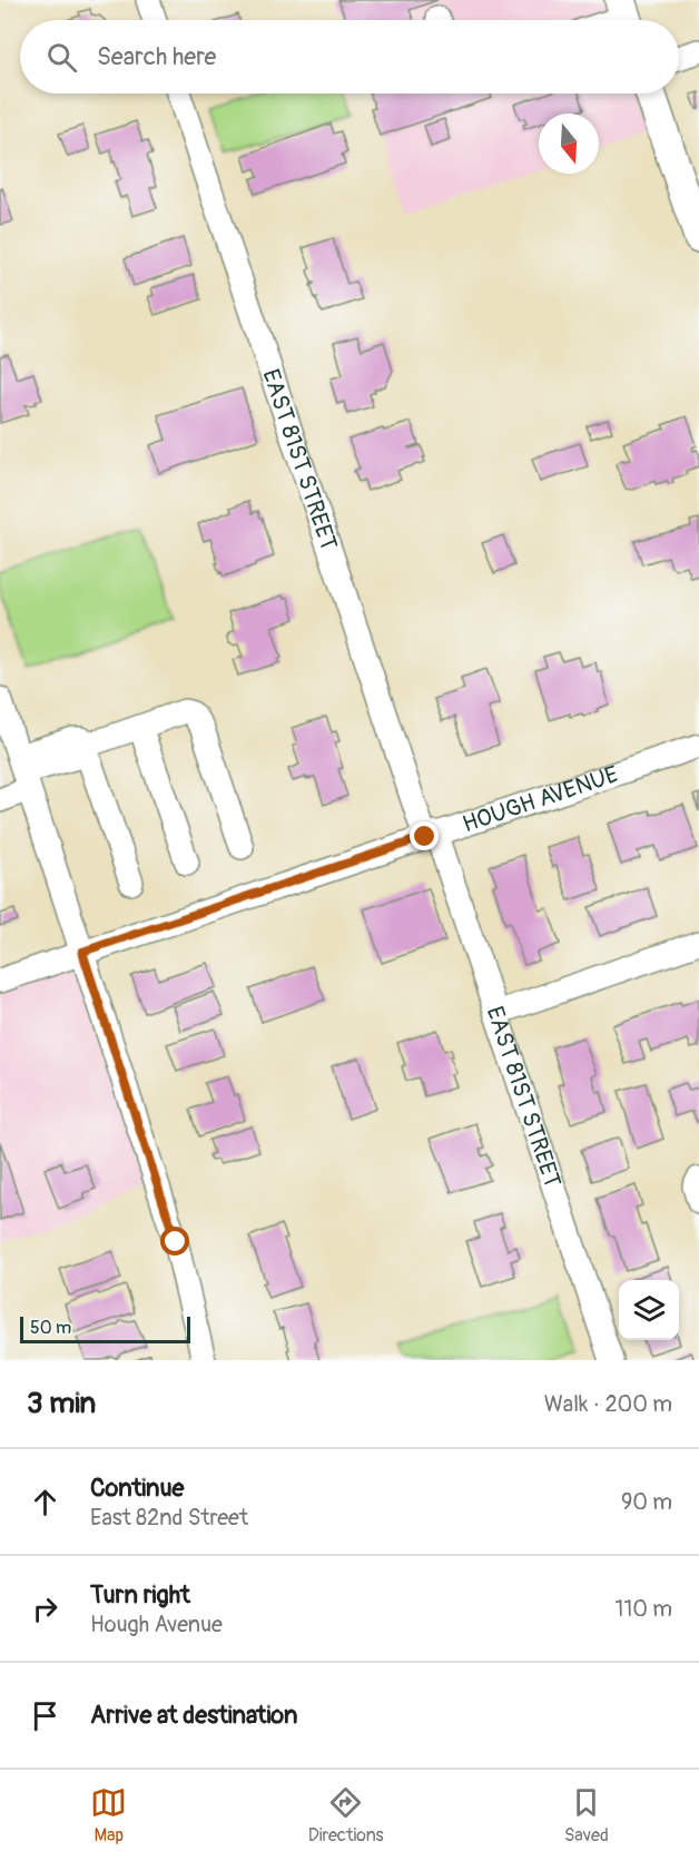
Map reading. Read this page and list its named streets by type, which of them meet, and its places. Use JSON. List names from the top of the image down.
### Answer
{
  "streets": {
    "street": ["EAST 81ST STREET", "HOUGH AVENUE"]
  },
  "crossings": [
    ["EAST 81ST STREET", "HOUGH AVENUE"]
  ],
  "scale_bar": "50 m",
  "north": "bottom",
  "page": {
    "search": "Search here",
    "scale": "50 m",
    "heading": ["3 min", "Walk · 200 m"],
    "list": [
      ["Continue", "East 82nd Street", "90 m"],
      ["Turn right", "Hough Avenue", "110 m"],
      "Arrive at destination"
    ],
    "nav": ["Map", "Directions", "Saved"]
  }
}
